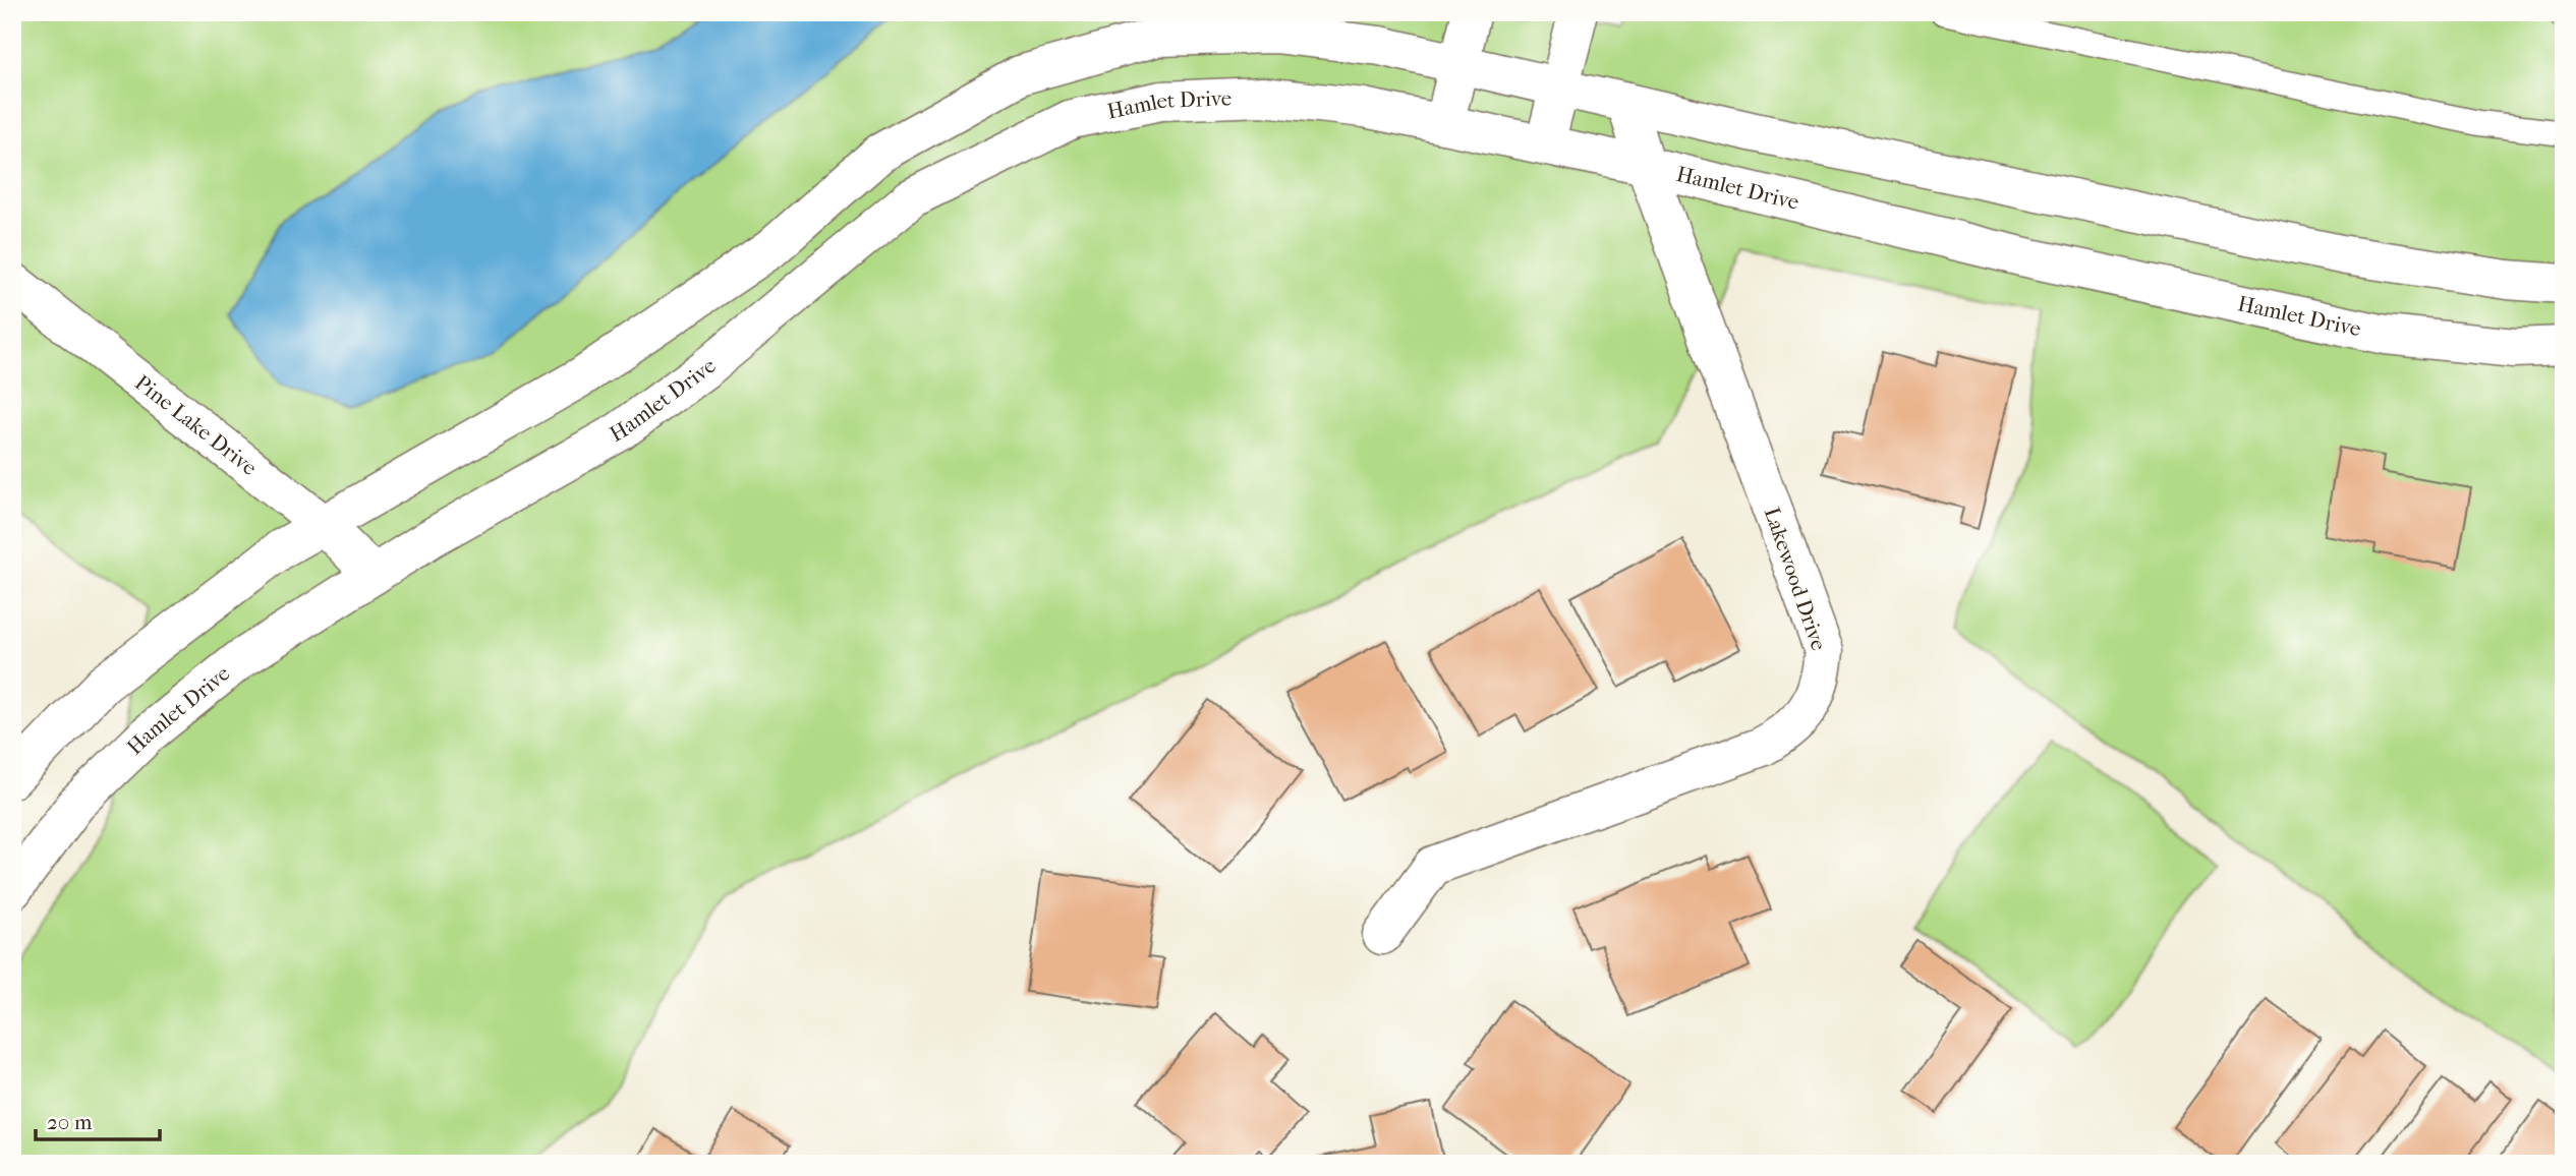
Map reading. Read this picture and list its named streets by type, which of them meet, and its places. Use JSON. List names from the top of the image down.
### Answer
{
  "streets": {
    "street": ["Hamlet Drive", "Pine Lake Drive", "Lakewood Drive"]
  },
  "crossings": [
    ["Hamlet Drive", "Pine Lake Drive"],
    ["Hamlet Drive", "Lakewood Drive"]
  ],
  "scale_bar": "20 m"
}
